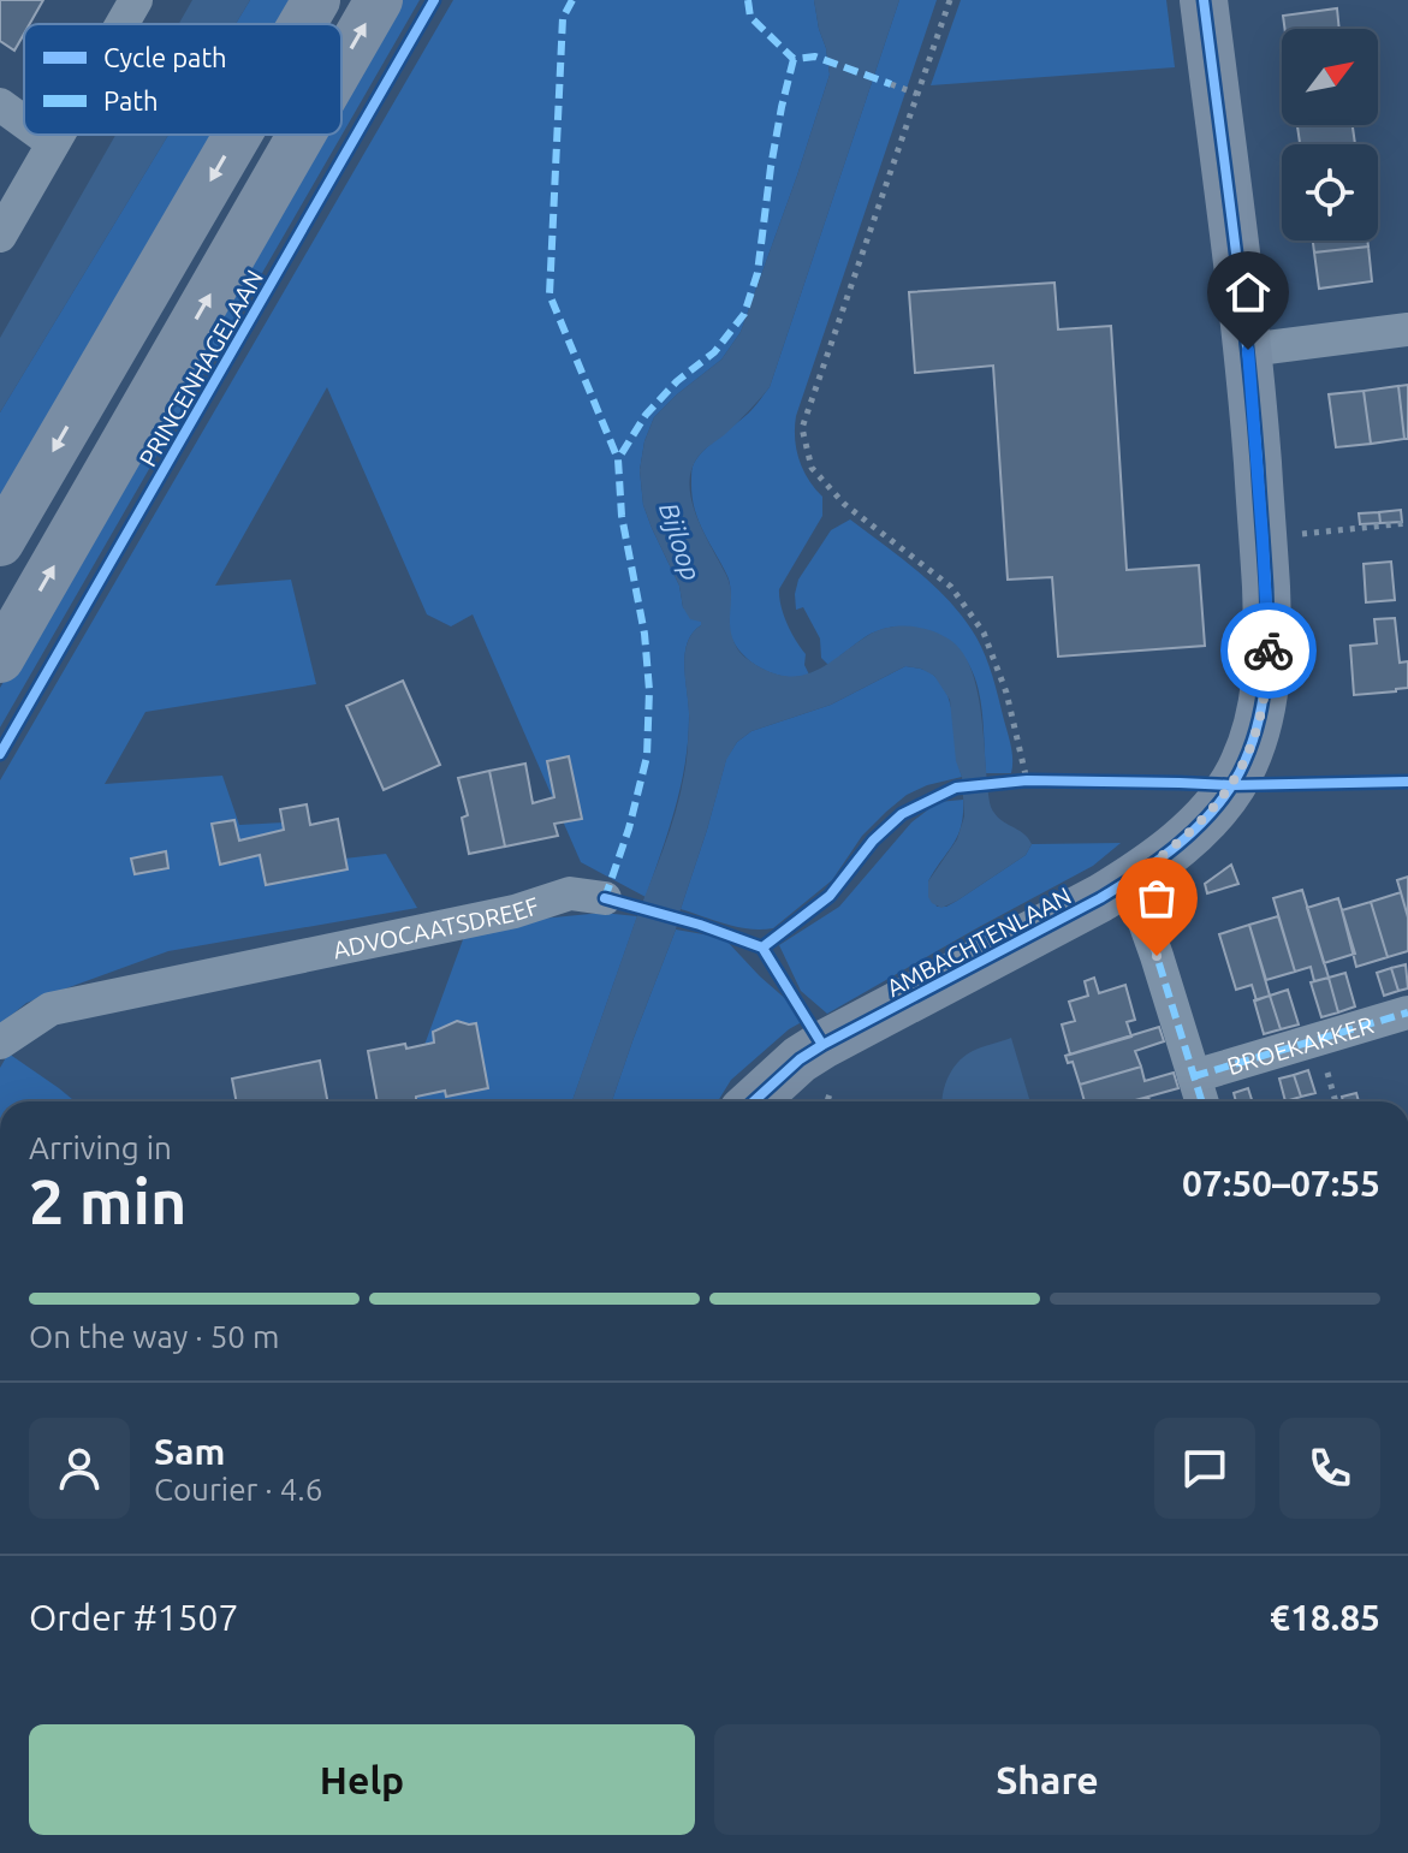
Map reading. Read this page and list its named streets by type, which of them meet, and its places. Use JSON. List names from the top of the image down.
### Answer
{
  "streets": {
    "street": [
      "PRINCENHAGELAAN",
      "ADVOCAATSDREEF",
      "AMBACHTENLAAN",
      "BROEKAKKER"
    ]
  },
  "water": ["Bijloop"],
  "legend": ["Cycle path", "Path"],
  "north": "top right",
  "page": {
    "heading": ["2 min", "Arriving in", "07:50–07:55"],
    "panel": [
      "Sam",
      "Courier · 4.6",
      "Order #1507",
      "€18.85"
    ],
    "bar": "On the way · 50 m",
    "buttons": ["Help", "Share"]
  }
}
